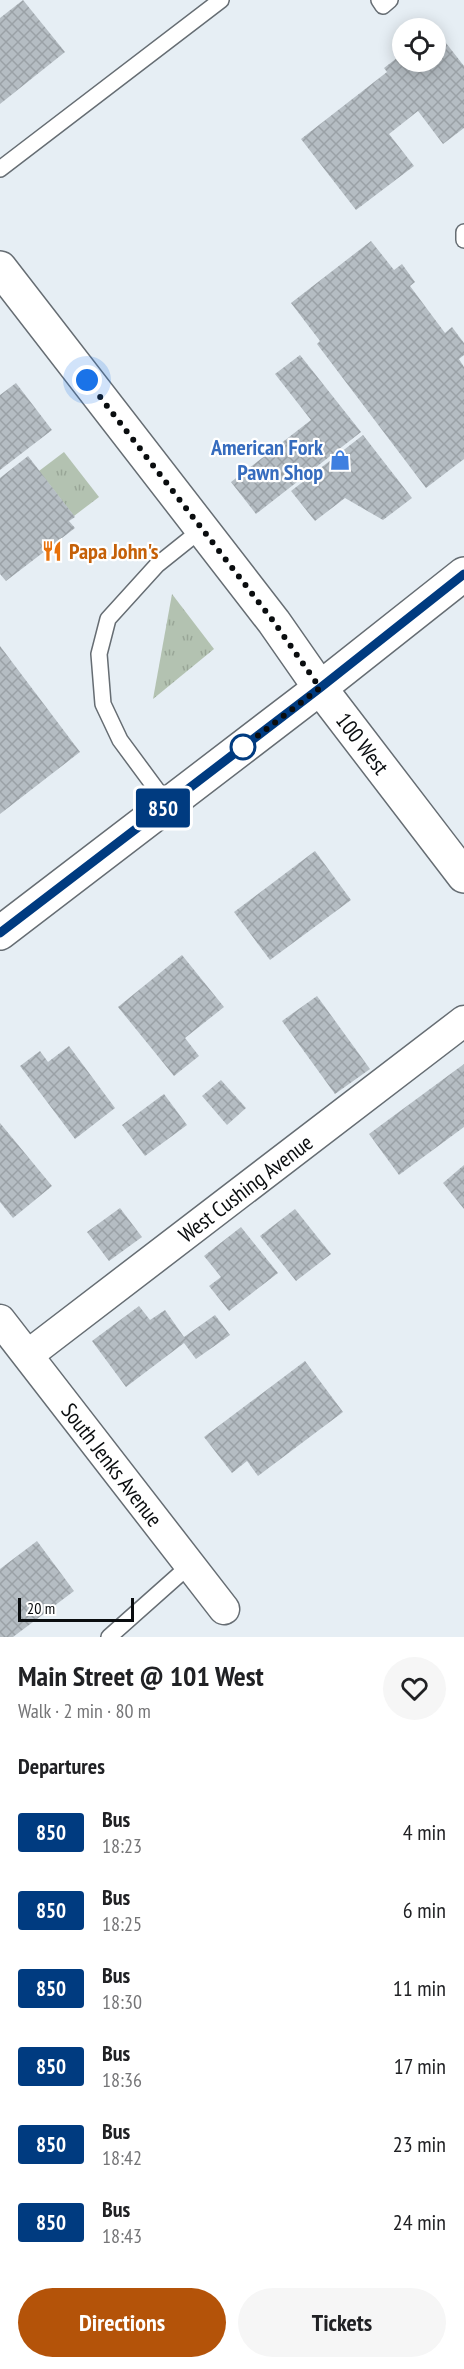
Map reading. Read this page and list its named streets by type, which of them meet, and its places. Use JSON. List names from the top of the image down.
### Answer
{
  "streets": {
    "street": ["100 West", "West Cushing Avenue", "South Jenks Avenue"]
  },
  "crossings": [
    ["West Cushing Avenue", "South Jenks Avenue"]
  ],
  "places": {
    "shop": ["American Fork Pawn Shop"],
    "restaurant": ["Papa John's"]
  },
  "lines": ["bus line 850"],
  "scale_bar": "20 m",
  "page": {
    "on_map": "850",
    "scale": "20 m",
    "heading": [
      ["Main Street @ 101 West", "Walk · 2 min · 80 m"],
      "Departures"
    ],
    "list": [
      {
        "mark": "850",
        "name": "Bus",
        "note": "18:23",
        "value": "4 min"
      },
      {
        "mark": "850",
        "name": "Bus",
        "note": "18:25",
        "value": "6 min"
      },
      {
        "mark": "850",
        "name": "Bus",
        "note": "18:30",
        "value": "11 min"
      },
      {
        "mark": "850",
        "name": "Bus",
        "note": "18:36",
        "value": "17 min"
      },
      {
        "mark": "850",
        "name": "Bus",
        "note": "18:42",
        "value": "23 min"
      },
      {
        "mark": "850",
        "name": "Bus",
        "note": "18:43",
        "value": "24 min"
      }
    ],
    "buttons": ["Directions", "Tickets"]
  }
}
